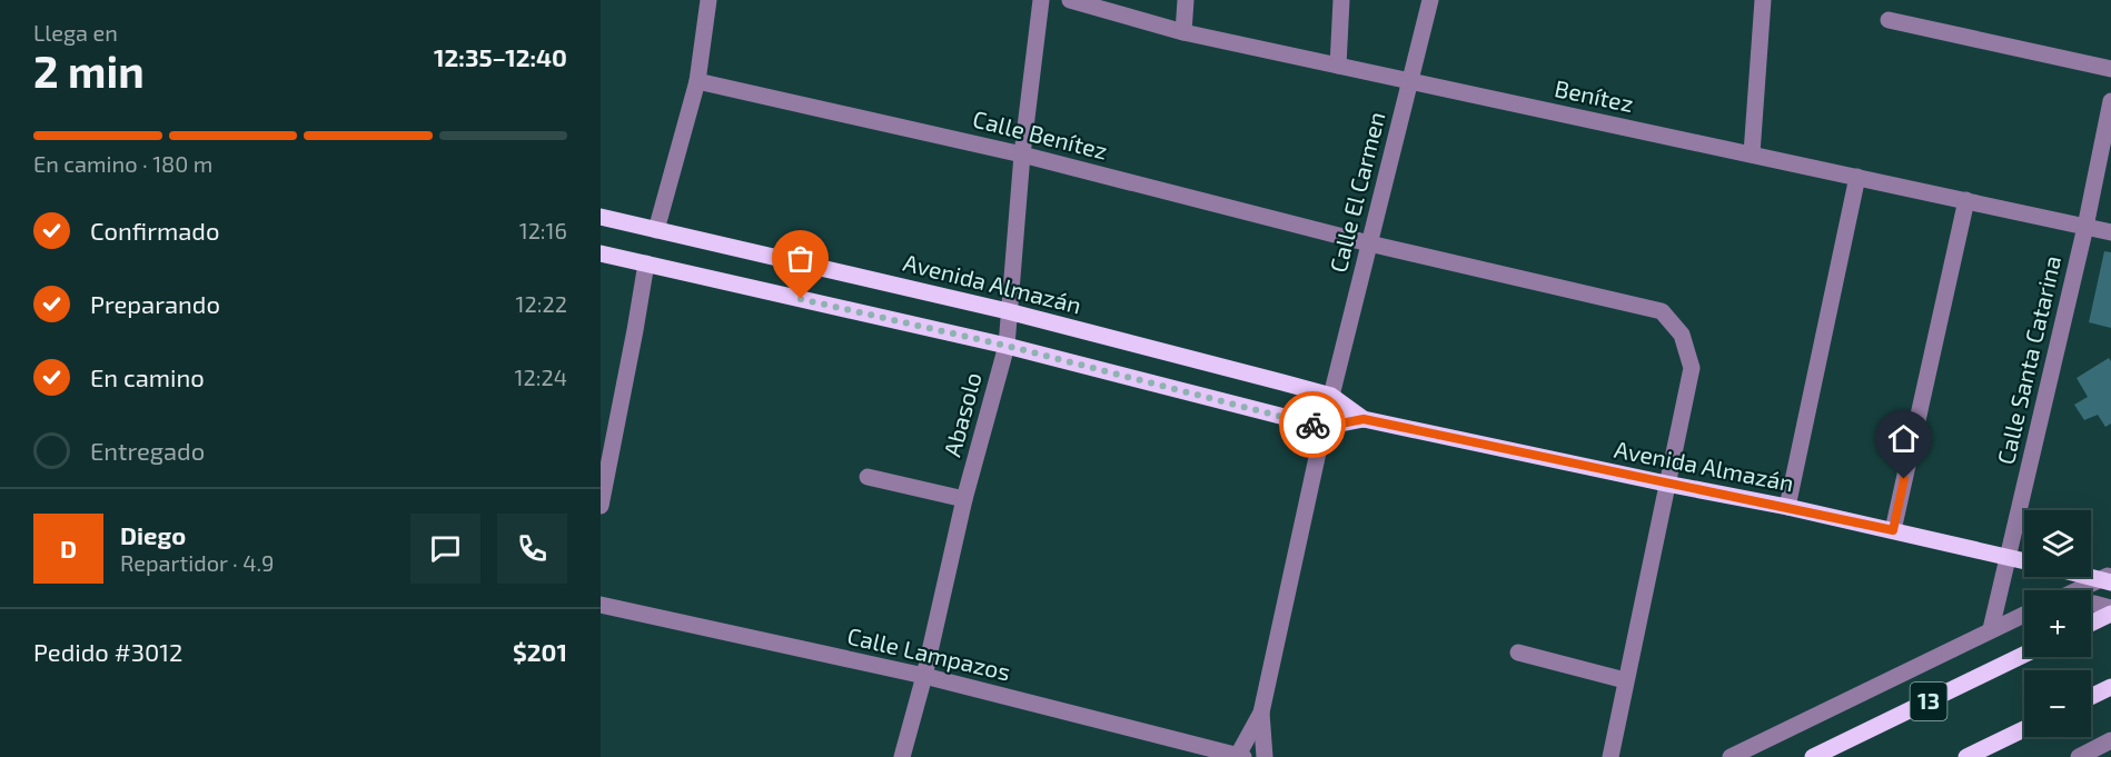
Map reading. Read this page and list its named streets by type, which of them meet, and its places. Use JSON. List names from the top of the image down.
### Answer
{
  "streets": {
    "main road": ["Avenida Almazán", "13"],
    "street": [
      "Benítez",
      "Calle Benítez",
      "Calle El Carmen",
      "Calle Santa Catarina",
      "Abasolo",
      "Calle Lampazos"
    ]
  },
  "crossings": [
    ["Benítez", "Calle El Carmen"],
    ["Benítez", "Calle Santa Catarina"],
    ["Calle Benítez", "Calle El Carmen"],
    ["Calle Benítez", "Avenida Almazán"],
    ["Calle Benítez", "Abasolo"],
    ["Calle El Carmen", "Avenida Almazán"],
    ["Avenida Almazán", "Calle Santa Catarina"],
    ["Avenida Almazán", "Abasolo"],
    ["Abasolo", "Calle Lampazos"]
  ],
  "page": {
    "heading": ["2 min", "Llega en", "12:35–12:40"],
    "panel": [
      "Diego",
      "Repartidor · 4.9",
      "Pedido #3012",
      "$201"
    ],
    "bar": "En camino · 180 m",
    "list": [
      ["Confirmado", "12:16"],
      ["Preparando", "12:22"],
      ["En camino", "12:24"],
      "Entregado"
    ],
    "map_buttons": ["+", "−"],
    "round": "D"
  }
}
